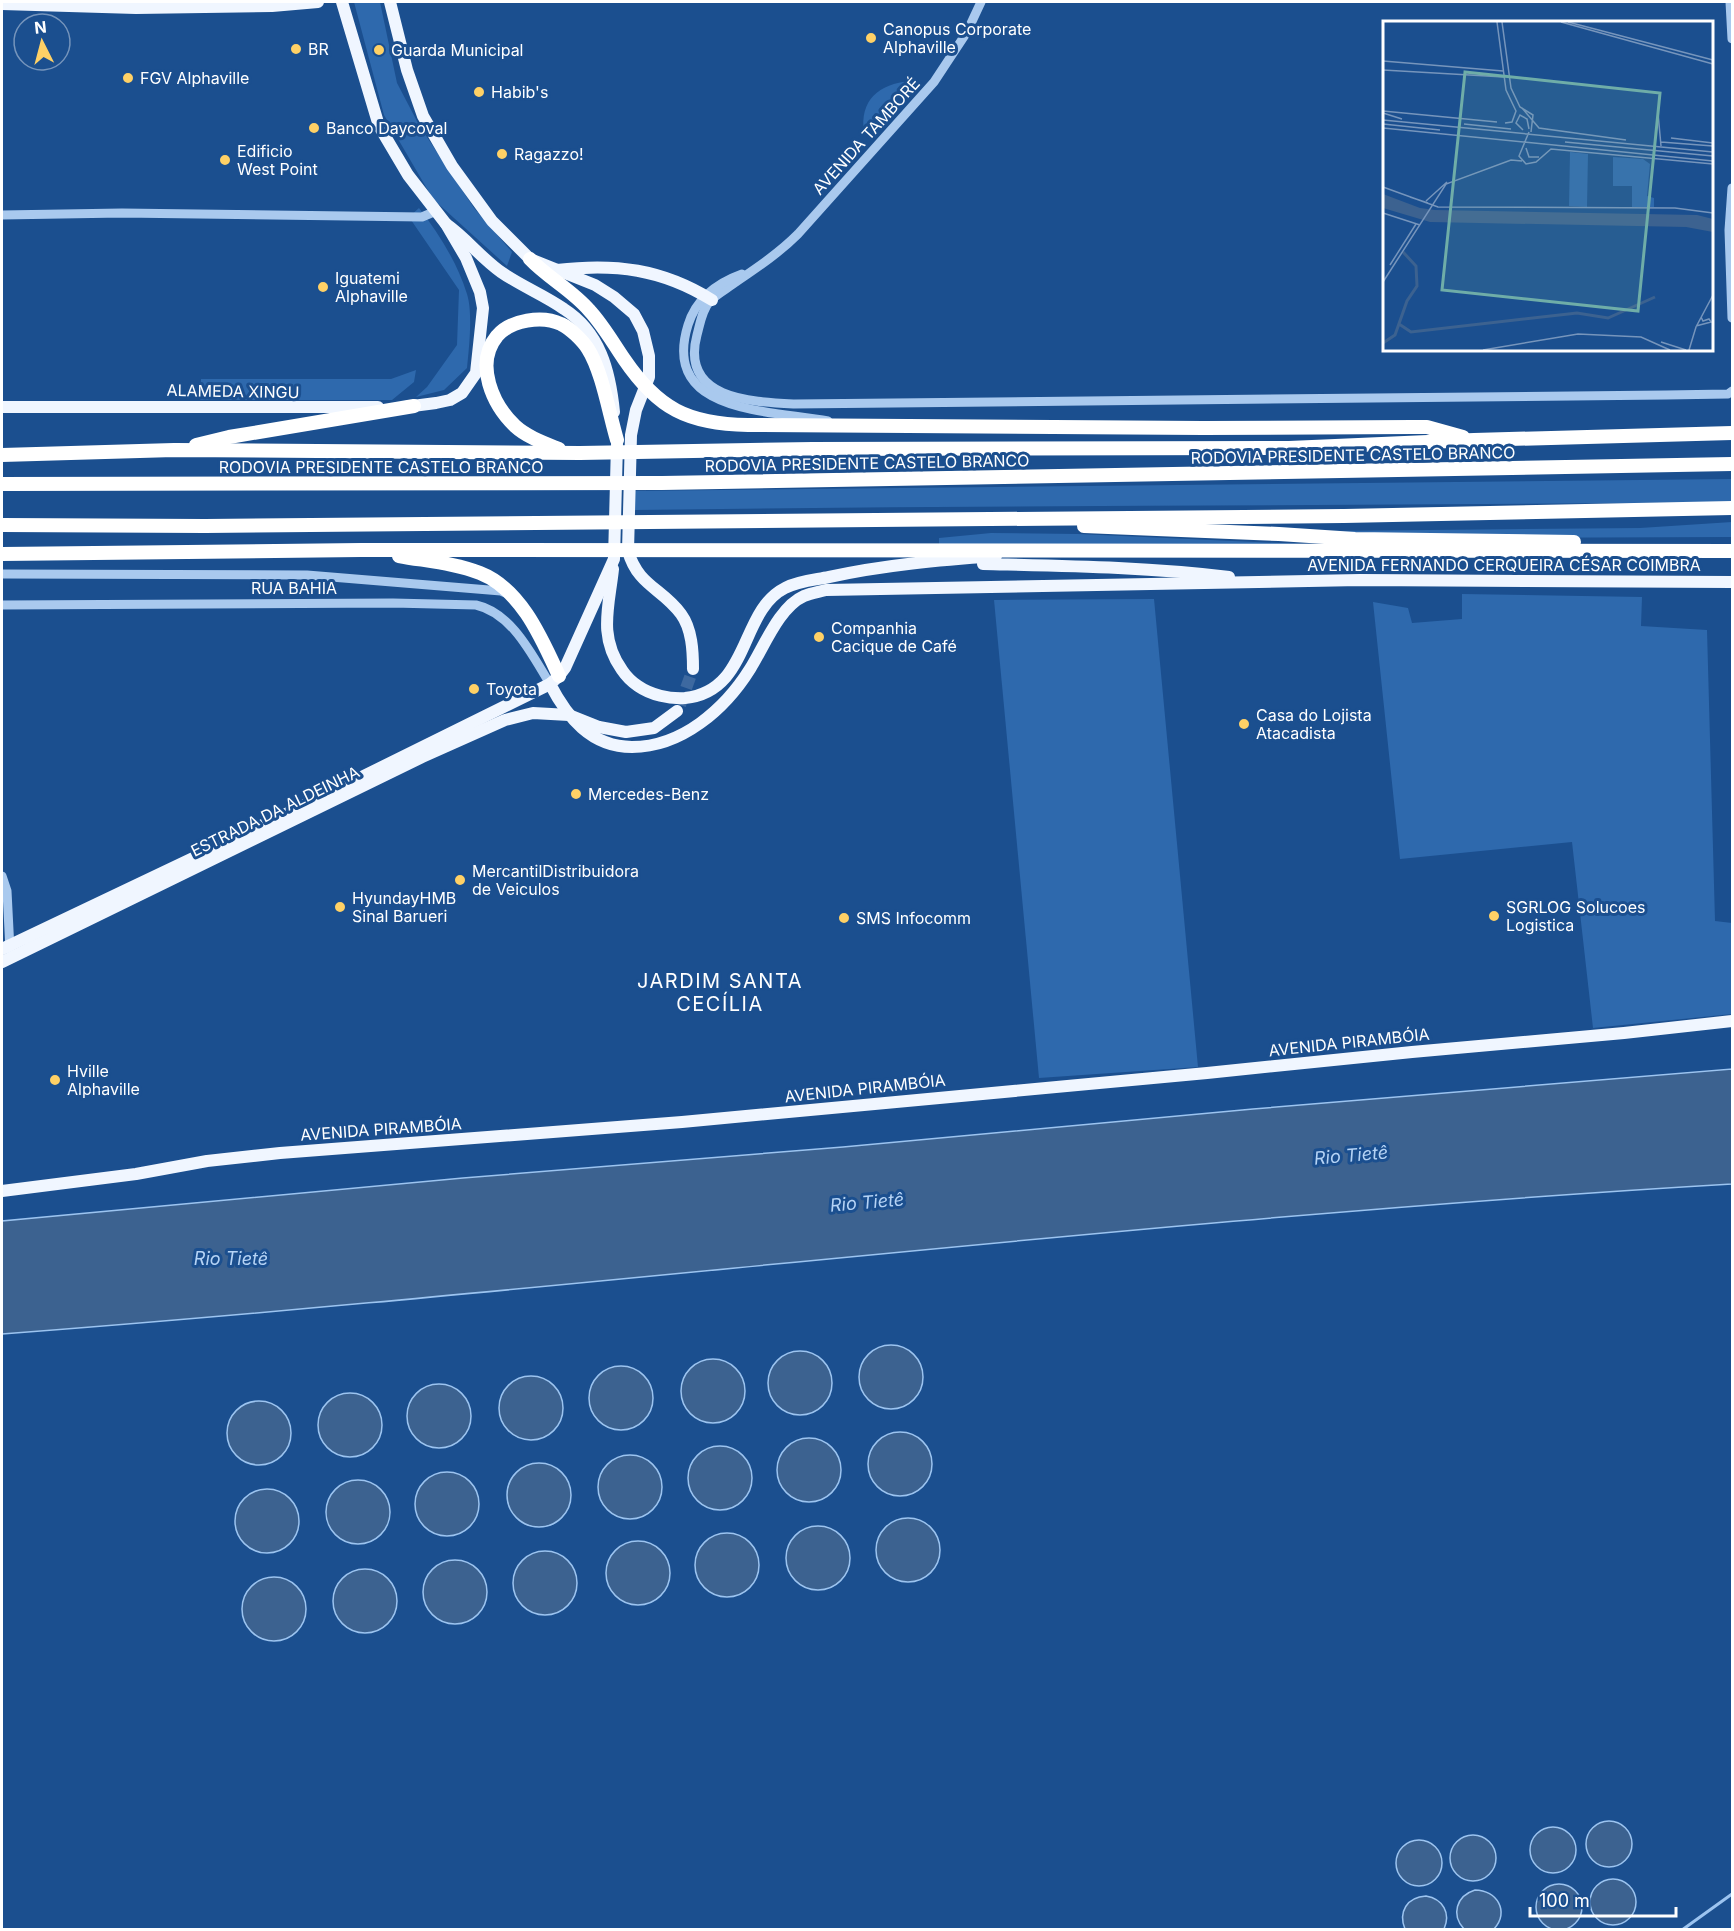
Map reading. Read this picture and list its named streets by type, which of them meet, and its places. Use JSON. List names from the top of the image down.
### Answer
{
  "streets": {
    "highway": ["RODOVIA PRESIDENTE CASTELO BRANCO"],
    "main road": [
      "ALAMEDA XINGU",
      "AVENIDA FERNANDO CERQUEIRA CÉSAR COIMBRA",
      "ESTRADA DA ALDEINHA",
      "AVENIDA PIRAMBÓIA"
    ],
    "street": ["AVENIDA TAMBORÉ", "RUA BAHIA"]
  },
  "crossings": [
    ["RUA BAHIA", "ESTRADA DA ALDEINHA"]
  ],
  "districts": ["JARDIM SANTA CECÍLIA"],
  "water": ["Rio Tietê"],
  "places": [
    "Canopus Corporate Alphaville",
    "BR",
    "Guarda Municipal",
    "FGV Alphaville",
    "Habib's",
    "Banco Daycoval",
    "Ragazzo!",
    "Edificio West Point",
    "Iguatemi Alphaville",
    "Companhia Cacique de Café",
    "Toyota",
    "Casa do Lojista Atacadista",
    "Mercedes-Benz",
    "MercantilDistribuidora de Veiculos",
    "HyundayHMB Sinal Barueri",
    "SGRLOG Solucoes Logistica",
    "SMS Infocomm",
    "Hville Alphaville"
  ],
  "scale_bar": "100 m",
  "north": "top"
}
